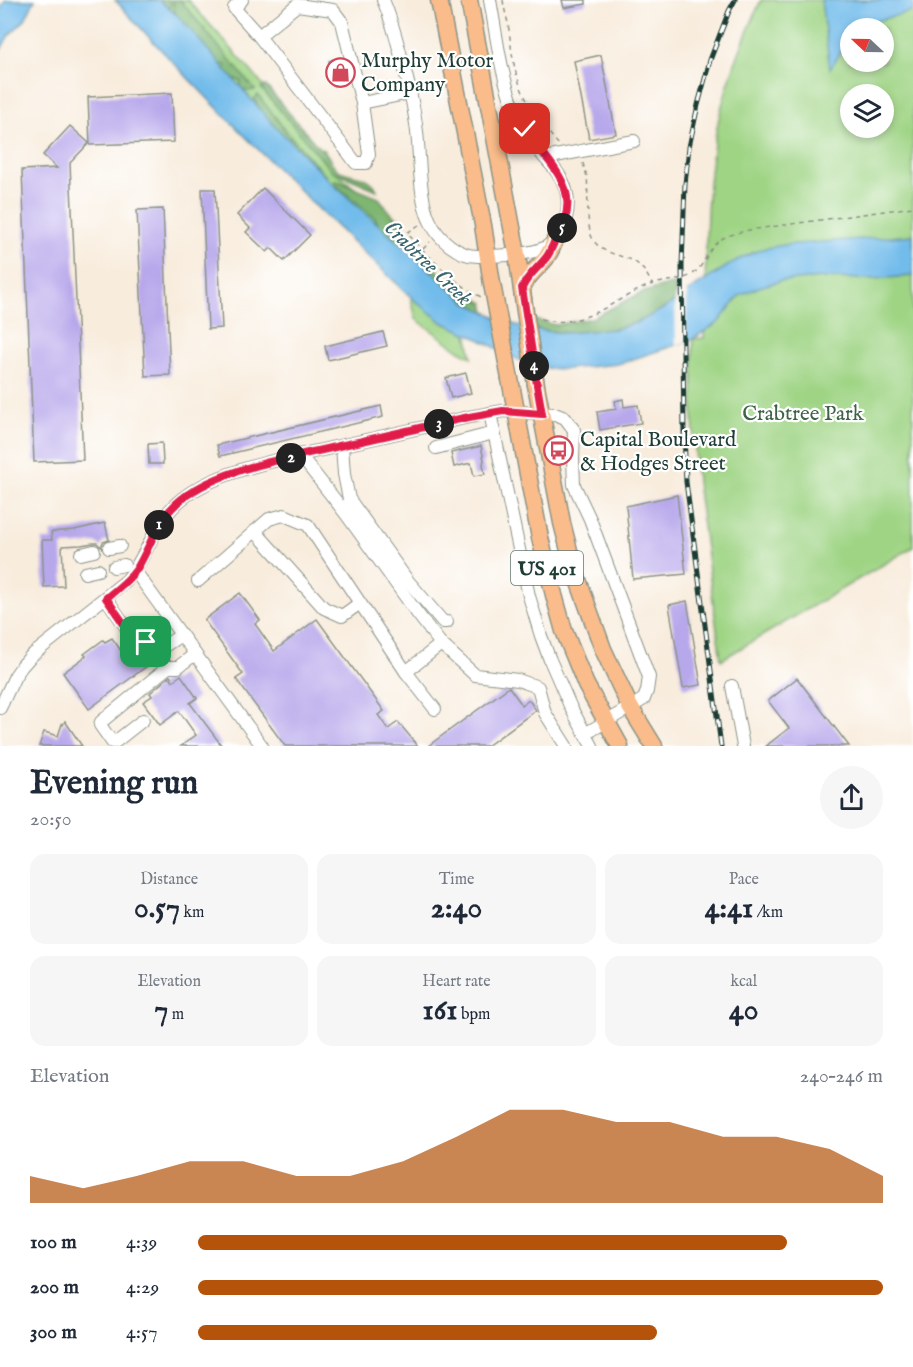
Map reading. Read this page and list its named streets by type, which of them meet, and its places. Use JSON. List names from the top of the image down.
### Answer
{
  "streets": {
    "main road": ["US 401"]
  },
  "water": ["Crabtree Creek"],
  "parks": ["Crabtree Park"],
  "places": {
    "shop": ["Murphy Motor Company"],
    "bus stop": ["Capital Boulevard & Hodges Street"]
  },
  "north": "left",
  "page": {
    "pins": [
      "5",
      "4",
      "3",
      "2",
      "1"
    ],
    "heading": ["Evening run", "20:50"],
    "stats": [
      ["Distance", "0.57 km"],
      ["Time", "2:40"],
      ["Pace", "4:41 /km"],
      ["Elevation", "7 m"],
      ["Heart rate", "161 bpm"],
      ["kcal", "40"]
    ],
    "chart": ["Elevation", "240–246 m"],
    "list": [
      {
        "name": "100 m",
        "note": "4:39"
      },
      {
        "name": "200 m",
        "note": "4:29"
      },
      {
        "name": "300 m",
        "note": "4:57"
      }
    ]
  }
}
